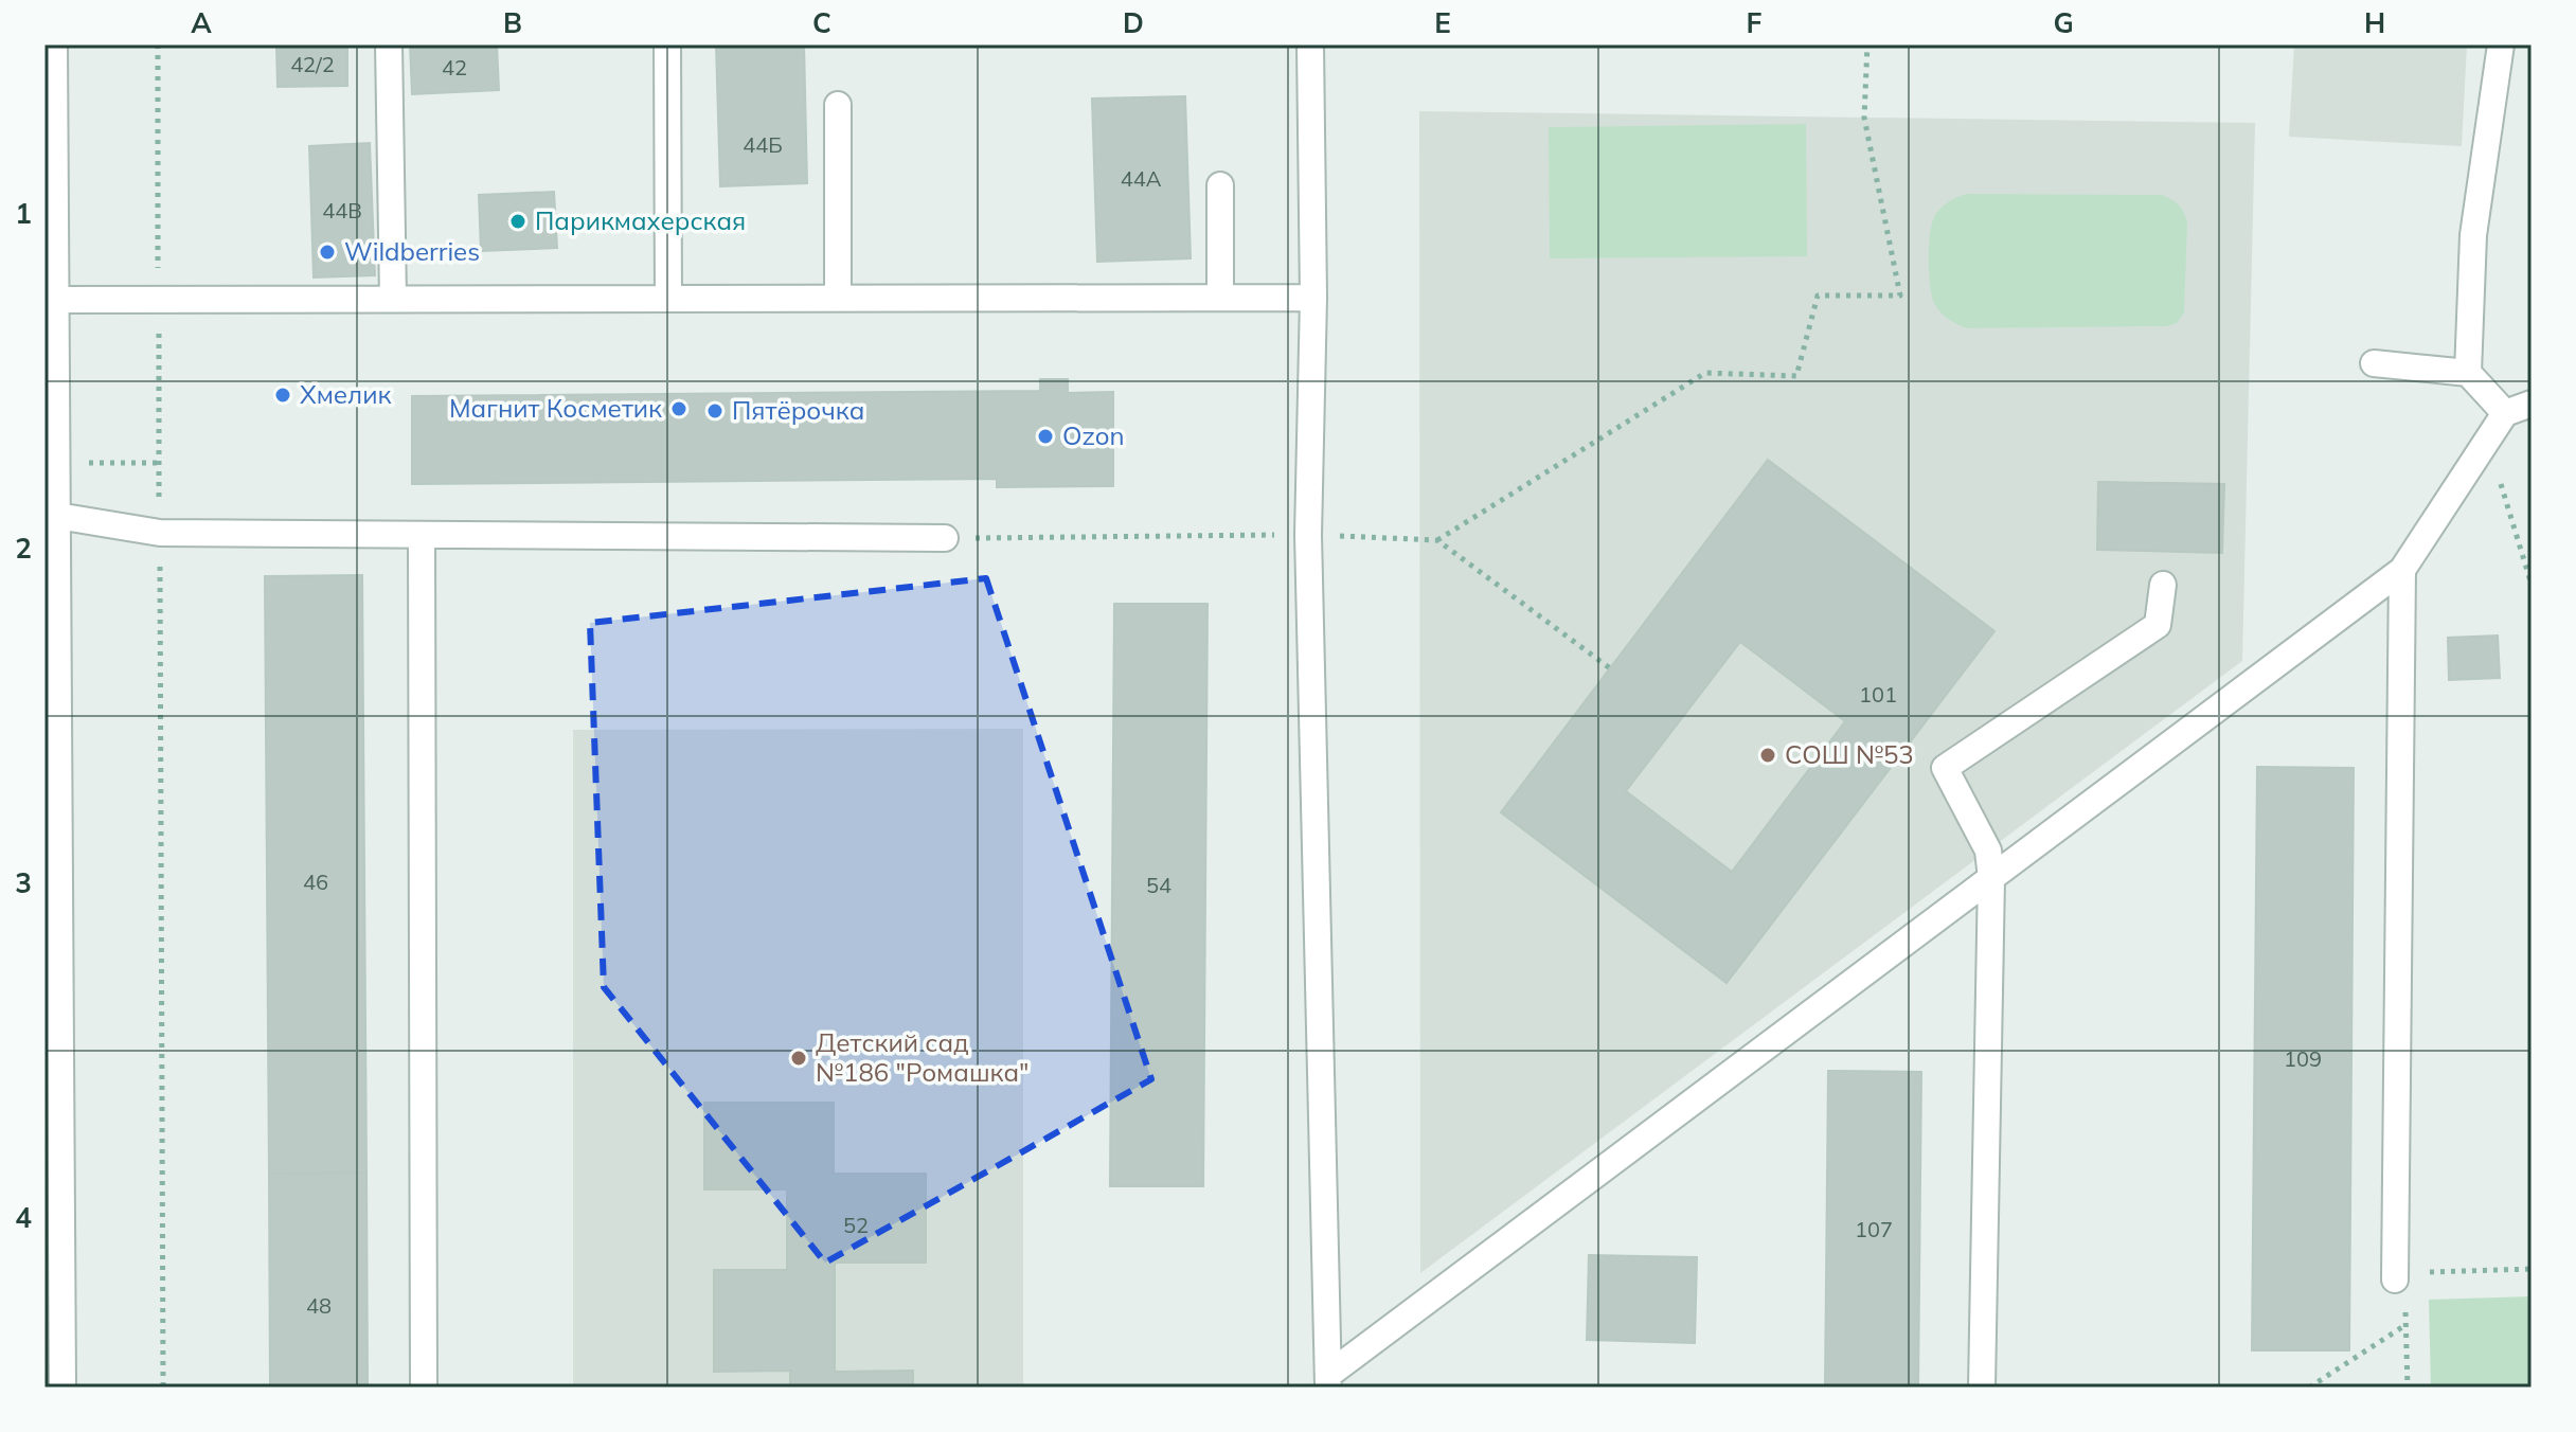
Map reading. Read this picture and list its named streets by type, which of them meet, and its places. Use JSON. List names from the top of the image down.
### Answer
{
  "places": [
    "Парикмахерская",
    "Wildberries",
    "Хмелик",
    "Магнит Косметик",
    "Пятёрочка",
    "Ozon",
    "СОШ №53",
    "Детский сад №186 \"Ромашка\""
  ],
  "house_numbers": [
    "42/2",
    "42",
    "44Б",
    "44А",
    "44В",
    "101",
    "46",
    "54",
    "109",
    "52",
    "107",
    "48"
  ],
  "grid": {
    "columns": [
      "A",
      "B",
      "C",
      "D",
      "E",
      "F",
      "G",
      "H"
    ],
    "rows": [
      "1",
      "2",
      "3",
      "4"
    ]
  }
}
